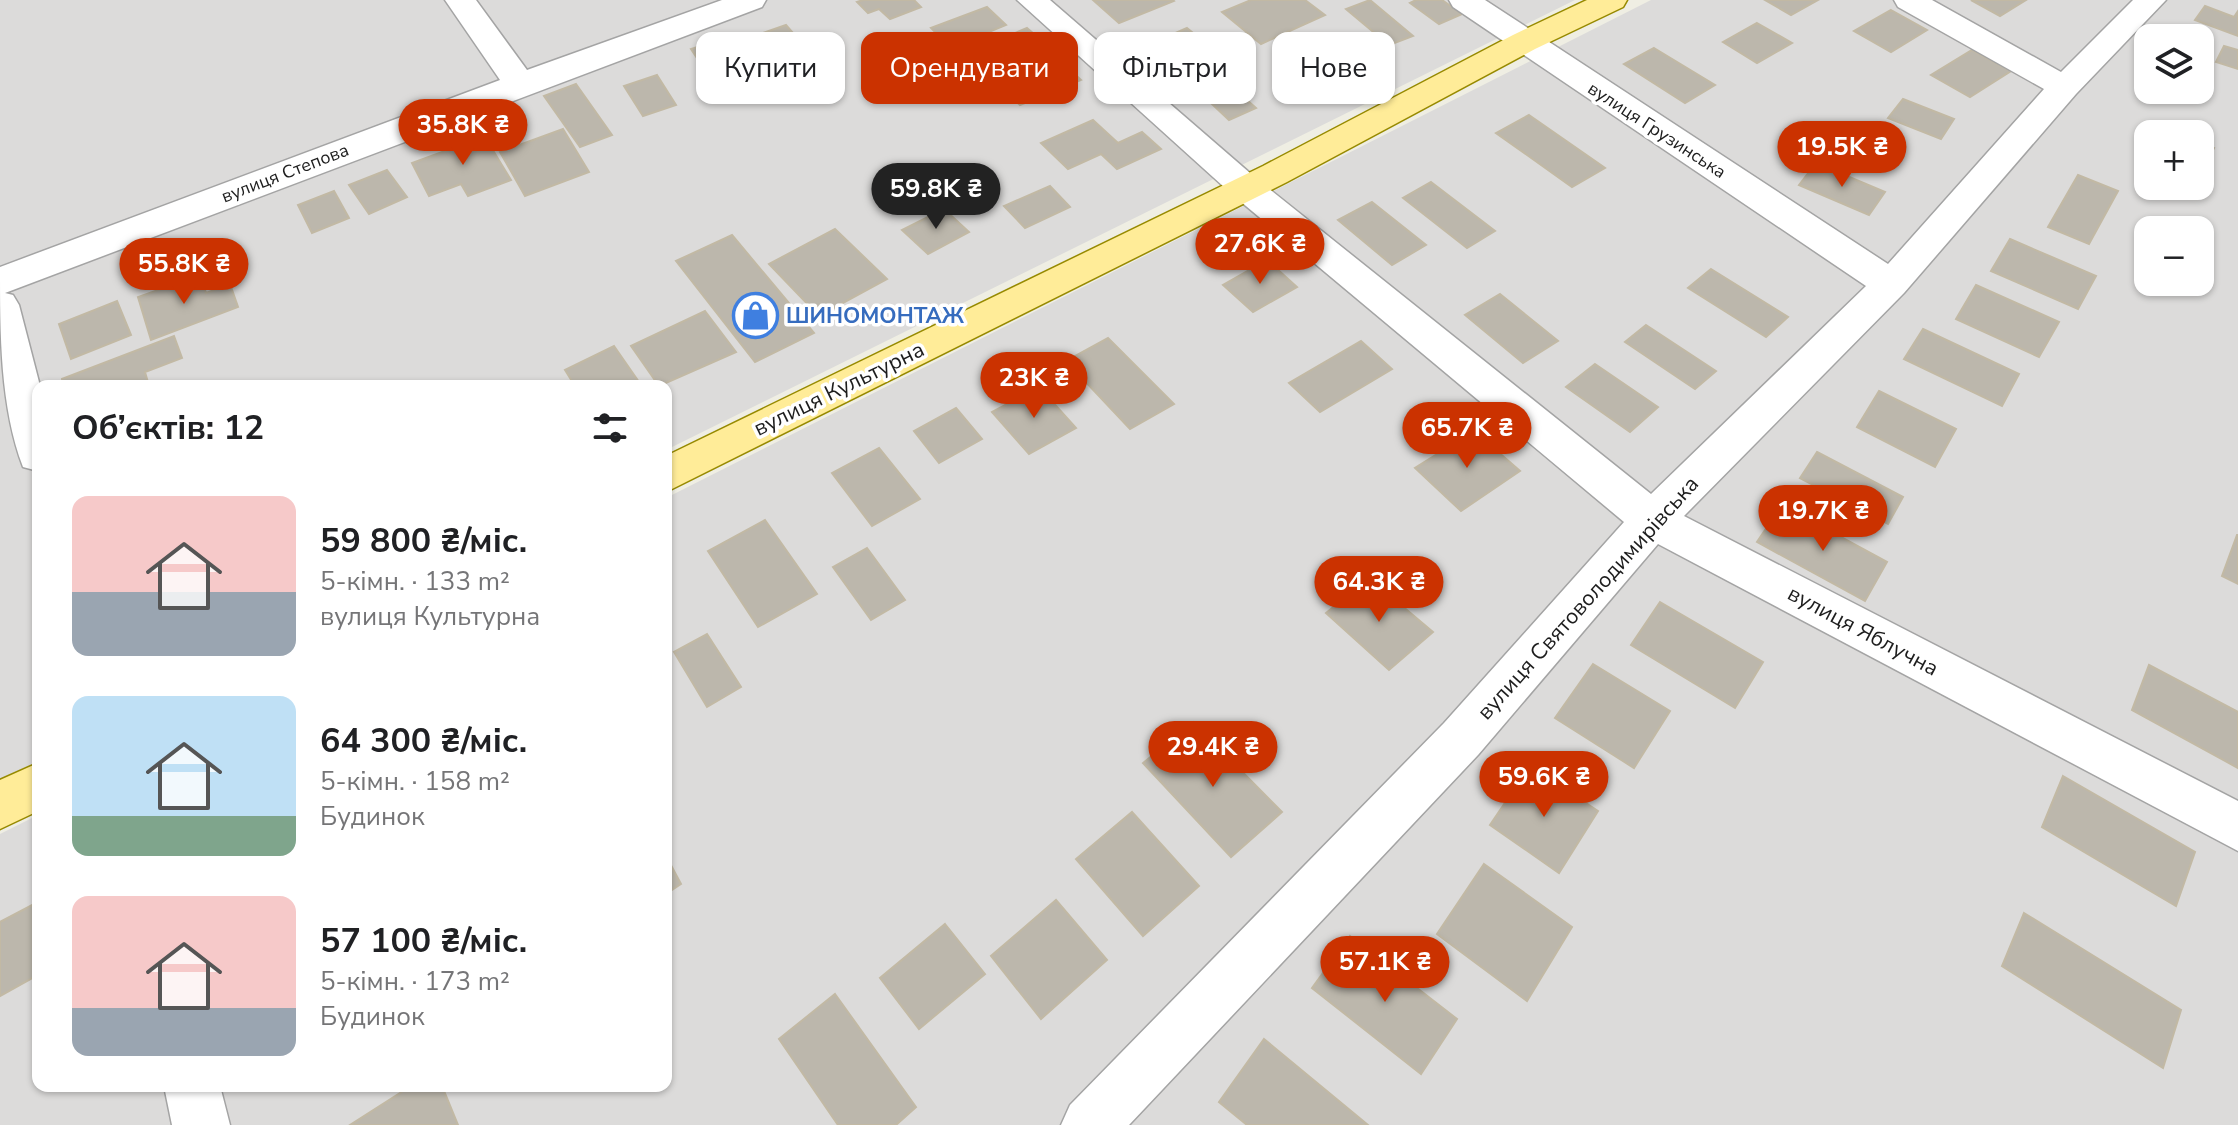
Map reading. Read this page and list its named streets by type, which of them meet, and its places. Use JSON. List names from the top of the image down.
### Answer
{
  "streets": {
    "main road": ["вулиця Культурна"],
    "street": [
      "вулиця Грузинська",
      "вулиця Степова",
      "вулиця Святоволодимирівська",
      "вулиця Яблучна"
    ]
  },
  "crossings": [
    ["вулиця Грузинська", "вулиця Культурна"],
    ["вулиця Грузинська", "вулиця Святоволодимирівська"],
    ["вулиця Культурна", "вулиця Яблучна"],
    ["вулиця Святоволодимирівська", "вулиця Яблучна"]
  ],
  "places": {
    "shop": ["ШИНОМОНТАЖ"]
  },
  "page": {
    "map_buttons": ["+", "−"],
    "chip": [
      "Купити",
      "Орендувати",
      "Фільтри",
      "Нове"
    ],
    "price": [
      "35.8K ₴",
      "19.5K ₴",
      "59.8K ₴",
      "27.6K ₴",
      "55.8K ₴",
      "23K ₴",
      "65.7K ₴",
      "19.7K ₴",
      "64.3K ₴",
      "29.4K ₴",
      "59.6K ₴",
      "57.1K ₴"
    ],
    "heading": "Об’єктів: 12",
    "list": [
      {
        "name": "59 800 ₴/міс.",
        "note": "5-кімн. · 133 m² · вулиця Культурна"
      },
      {
        "name": "64 300 ₴/міс.",
        "note": "5-кімн. · 158 m² · Будинок"
      },
      {
        "name": "57 100 ₴/міс.",
        "note": "5-кімн. · 173 m² · Будинок"
      }
    ]
  }
}
